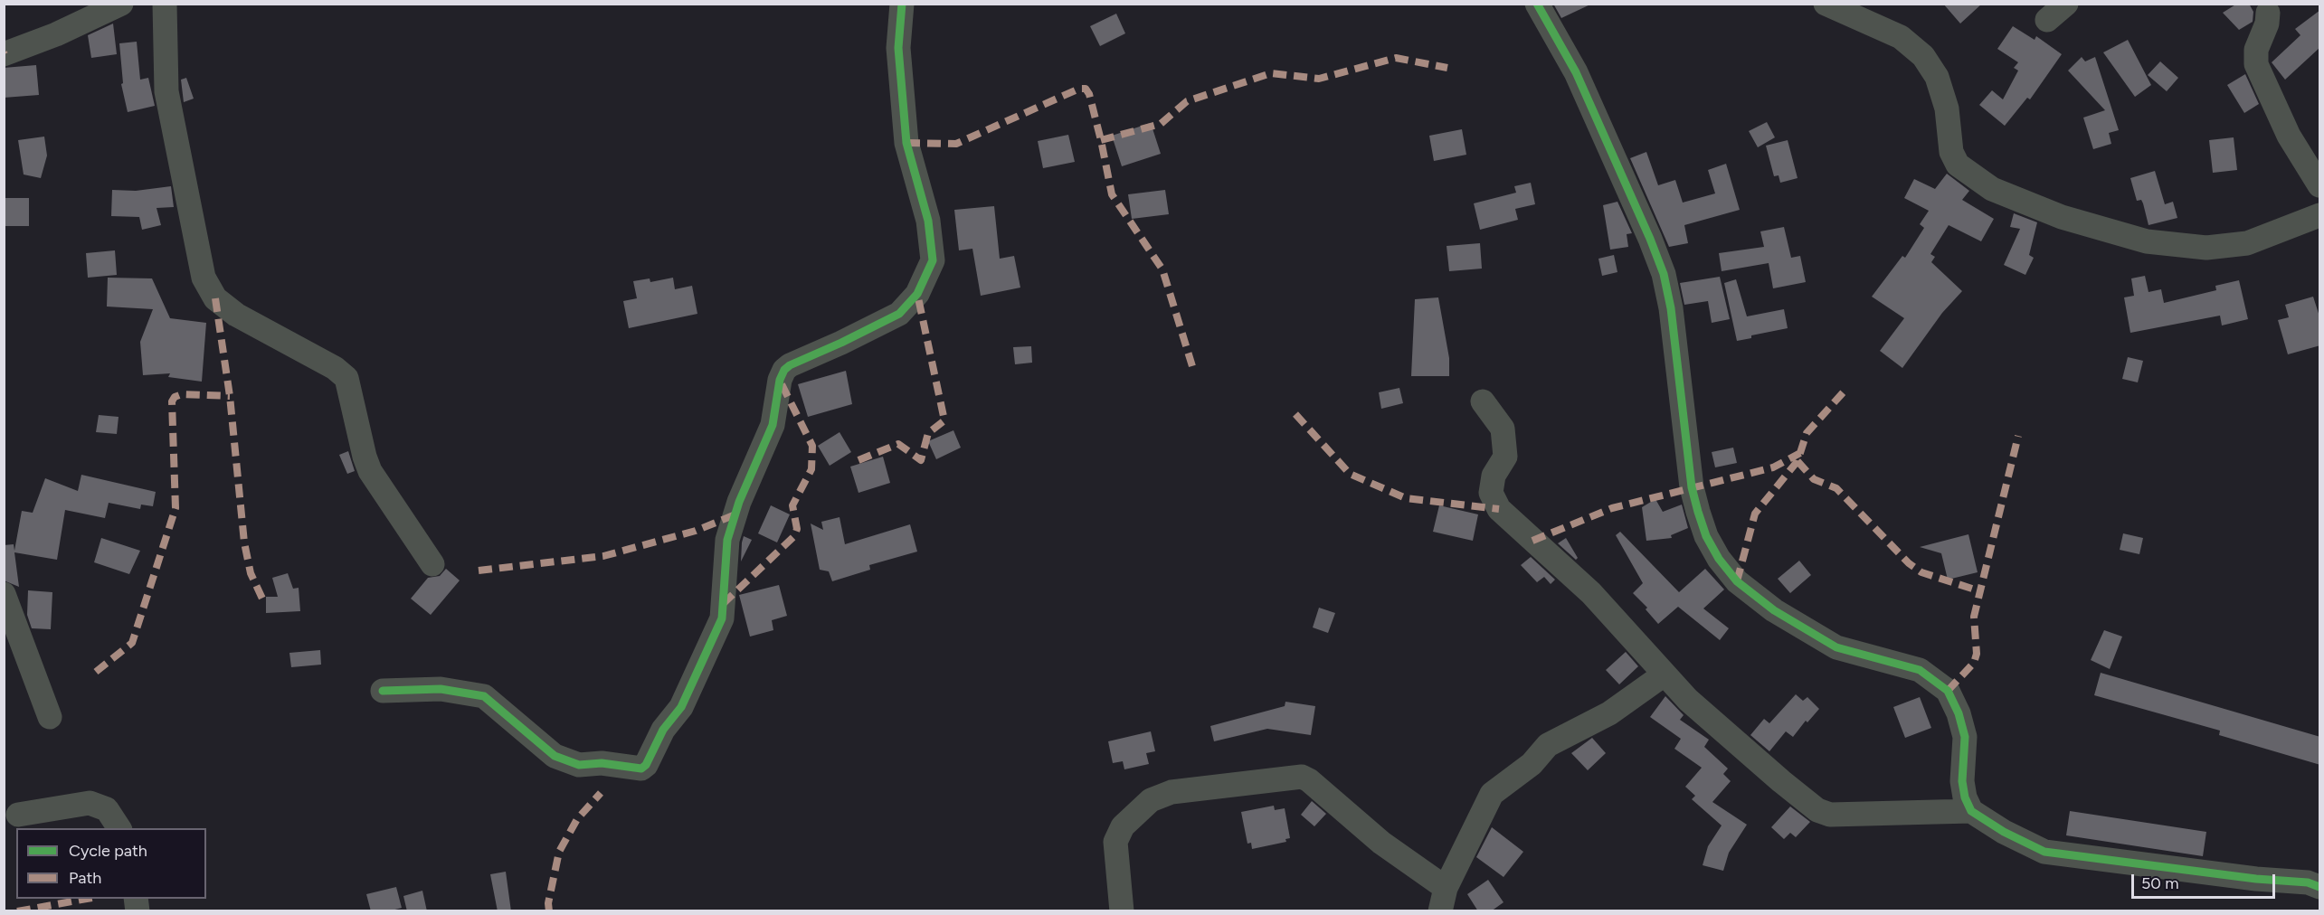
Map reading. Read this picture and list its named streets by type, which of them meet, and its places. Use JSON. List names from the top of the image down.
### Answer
{
  "legend": ["Cycle path", "Path"],
  "scale_bar": "50 m"
}
